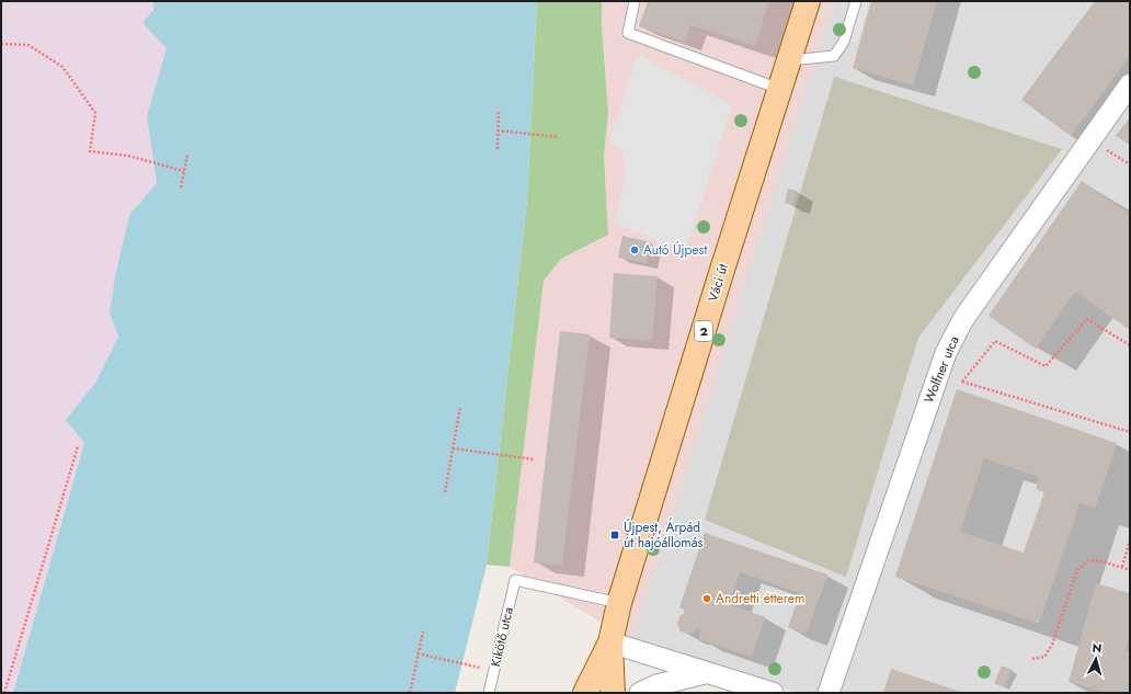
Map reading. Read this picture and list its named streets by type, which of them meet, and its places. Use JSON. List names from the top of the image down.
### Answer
{
  "streets": {
    "main road": ["Váci út", "2"],
    "street": ["Wolfner utca"],
    "lane": ["Kikötő utca"]
  },
  "crossings": [
    ["Váci út", "Kikötő utca"]
  ],
  "places": {
    "other": ["Autó Újpest", "Andretti étterem"],
    "transit": ["Újpest, Árpád út hajóállomás"]
  },
  "north": "top"
}
